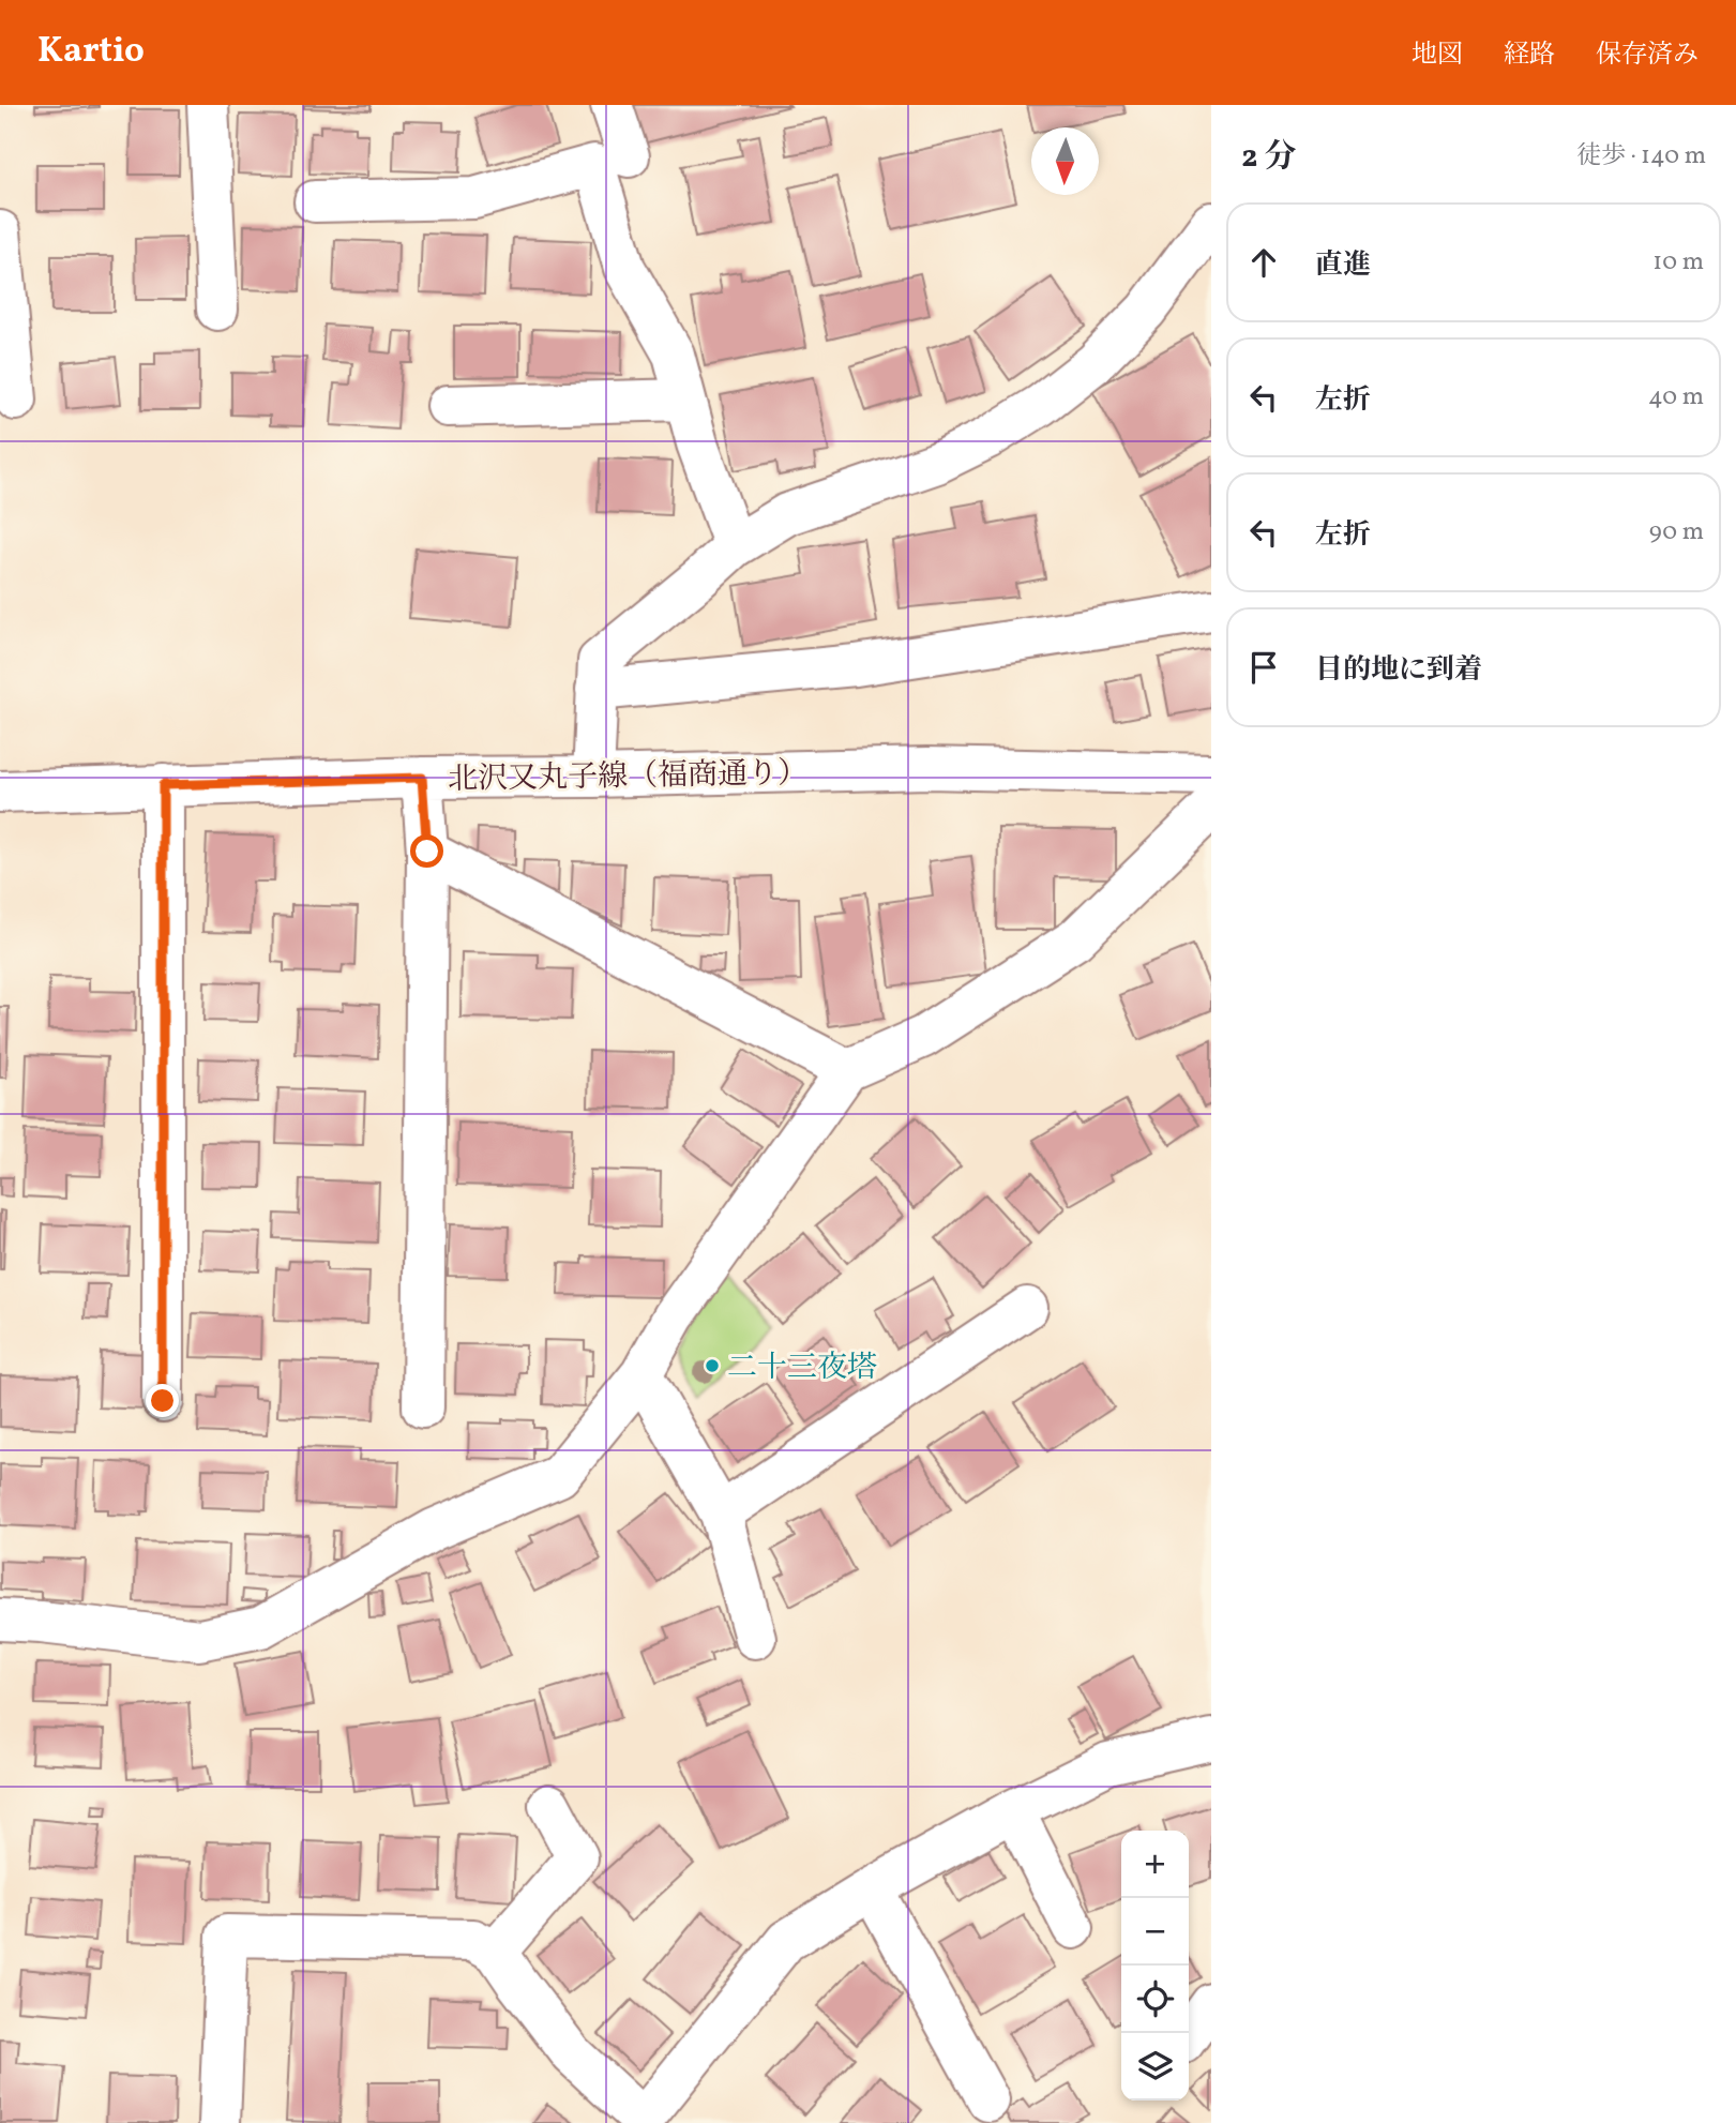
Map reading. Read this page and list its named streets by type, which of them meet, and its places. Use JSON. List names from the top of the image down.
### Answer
{
  "streets": {
    "street": ["北沢又丸子線（福商通り）"]
  },
  "places": ["二十三夜塔"],
  "north": "bottom",
  "page": {
    "header": "Kartio",
    "nav": ["地図", "経路", "保存済み"],
    "heading": ["2 分", "徒歩 · 140 m"],
    "list": [
      ["直進", "10 m"],
      ["左折", "40 m"],
      ["左折", "90 m"],
      "目的地に到着"
    ],
    "map_buttons": ["+", "−"]
  }
}
